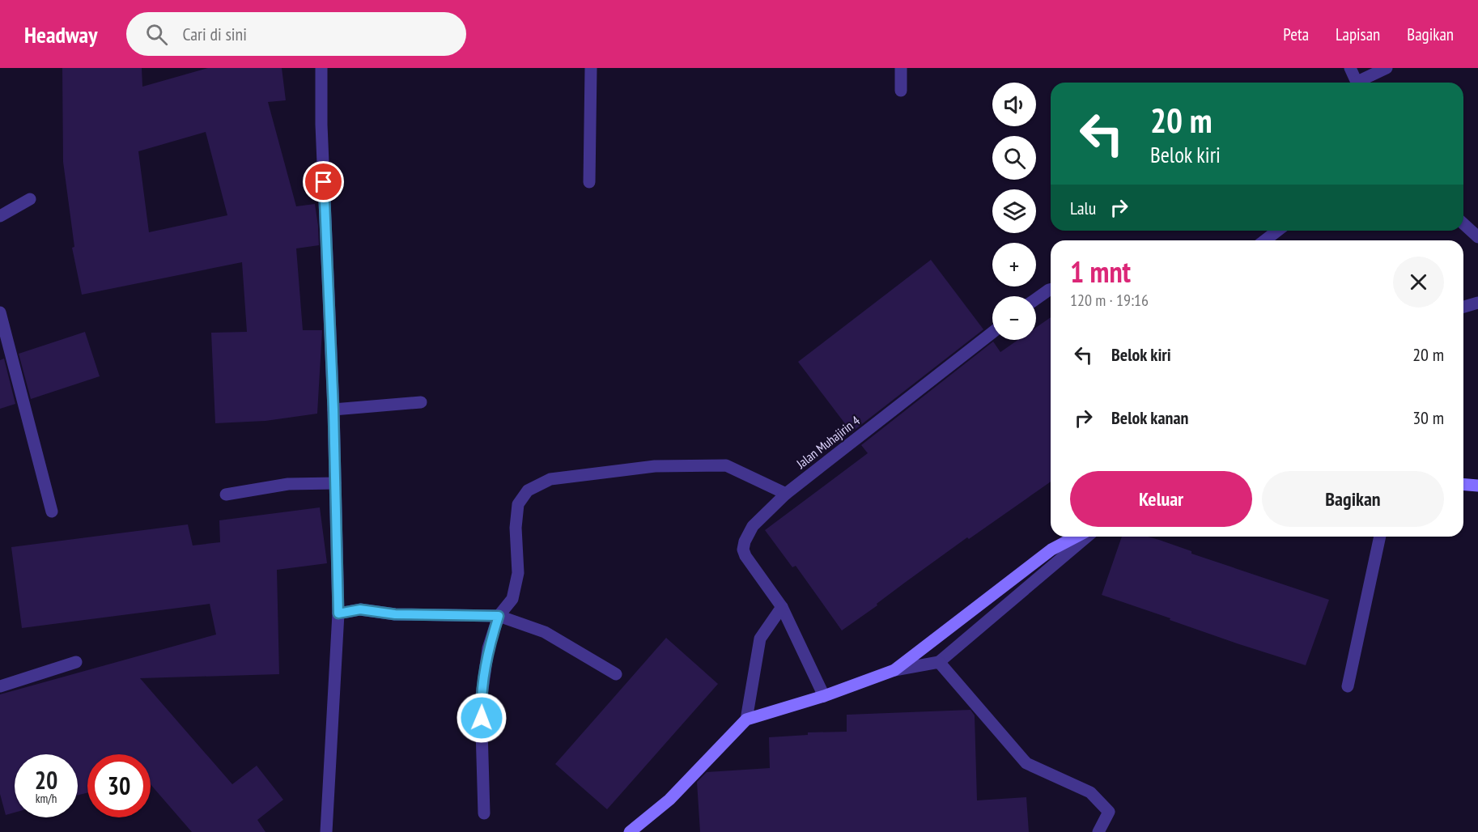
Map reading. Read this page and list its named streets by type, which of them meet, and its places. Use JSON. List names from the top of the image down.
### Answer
{
  "streets": {
    "street": ["Jalan Muhajirin 4"]
  },
  "page": {
    "header": "Headway",
    "search": "Cari di sini",
    "nav": ["Peta", "Lapisan", "Bagikan"],
    "map_buttons": ["+", "−"],
    "turn": ["20 m", "Belok kiri"],
    "then": "Lalu",
    "heading": ["1 mnt", "120 m · 19:16"],
    "list": [
      {
        "name": "Belok kiri",
        "value": "20 m"
      },
      {
        "name": "Belok kanan",
        "value": "30 m"
      }
    ],
    "buttons": ["Keluar", "Bagikan"],
    "speed": "20 km/h",
    "limit": "30"
  }
}
